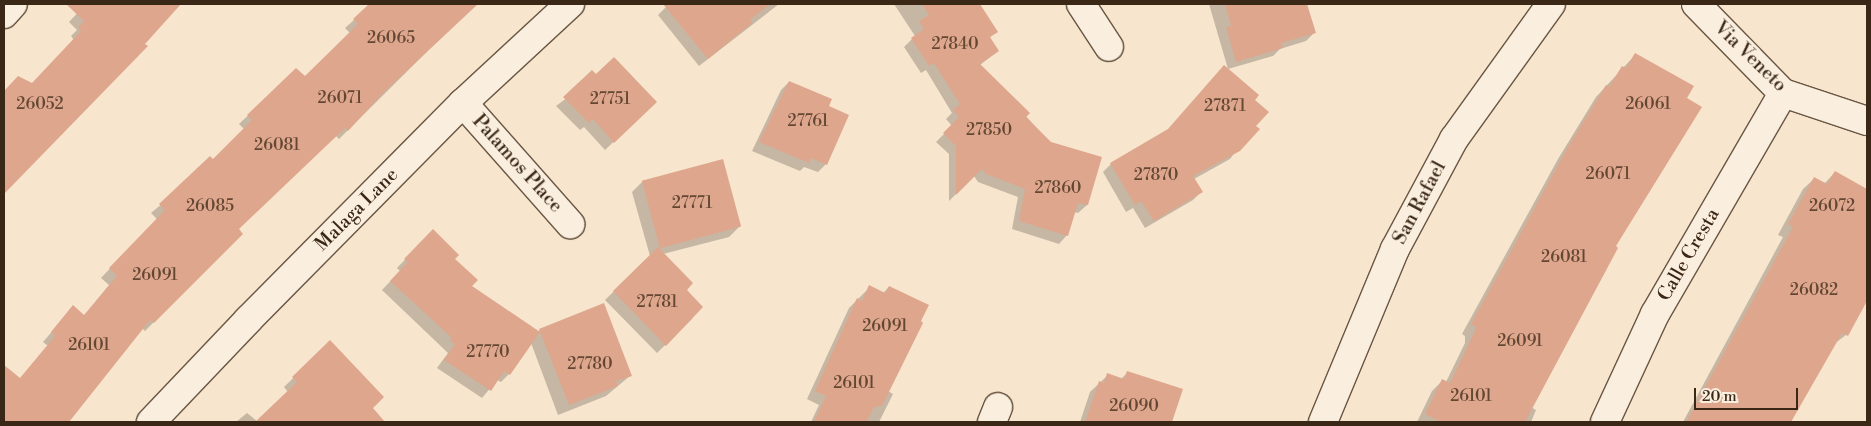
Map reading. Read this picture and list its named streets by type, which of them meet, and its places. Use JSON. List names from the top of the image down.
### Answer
{
  "streets": {
    "street": [
      "Via Veneto",
      "Palamos Place",
      "San Rafael",
      "Malaga Lane",
      "Calle Cresta"
    ]
  },
  "crossings": [
    ["Via Veneto", "Calle Cresta"],
    ["Palamos Place", "Malaga Lane"]
  ],
  "house_numbers": [
    "26065",
    "27840",
    "26071",
    "27751",
    "26052",
    "26061",
    "27871",
    "27761",
    "27850",
    "26081",
    "26071",
    "27870",
    "27860",
    "27771",
    "26085",
    "26072",
    "26081",
    "26091",
    "26082",
    "27781",
    "26091",
    "26091",
    "26101",
    "27770",
    "27780",
    "26101",
    "26101",
    "26090"
  ],
  "scale_bar": "20 m"
}
